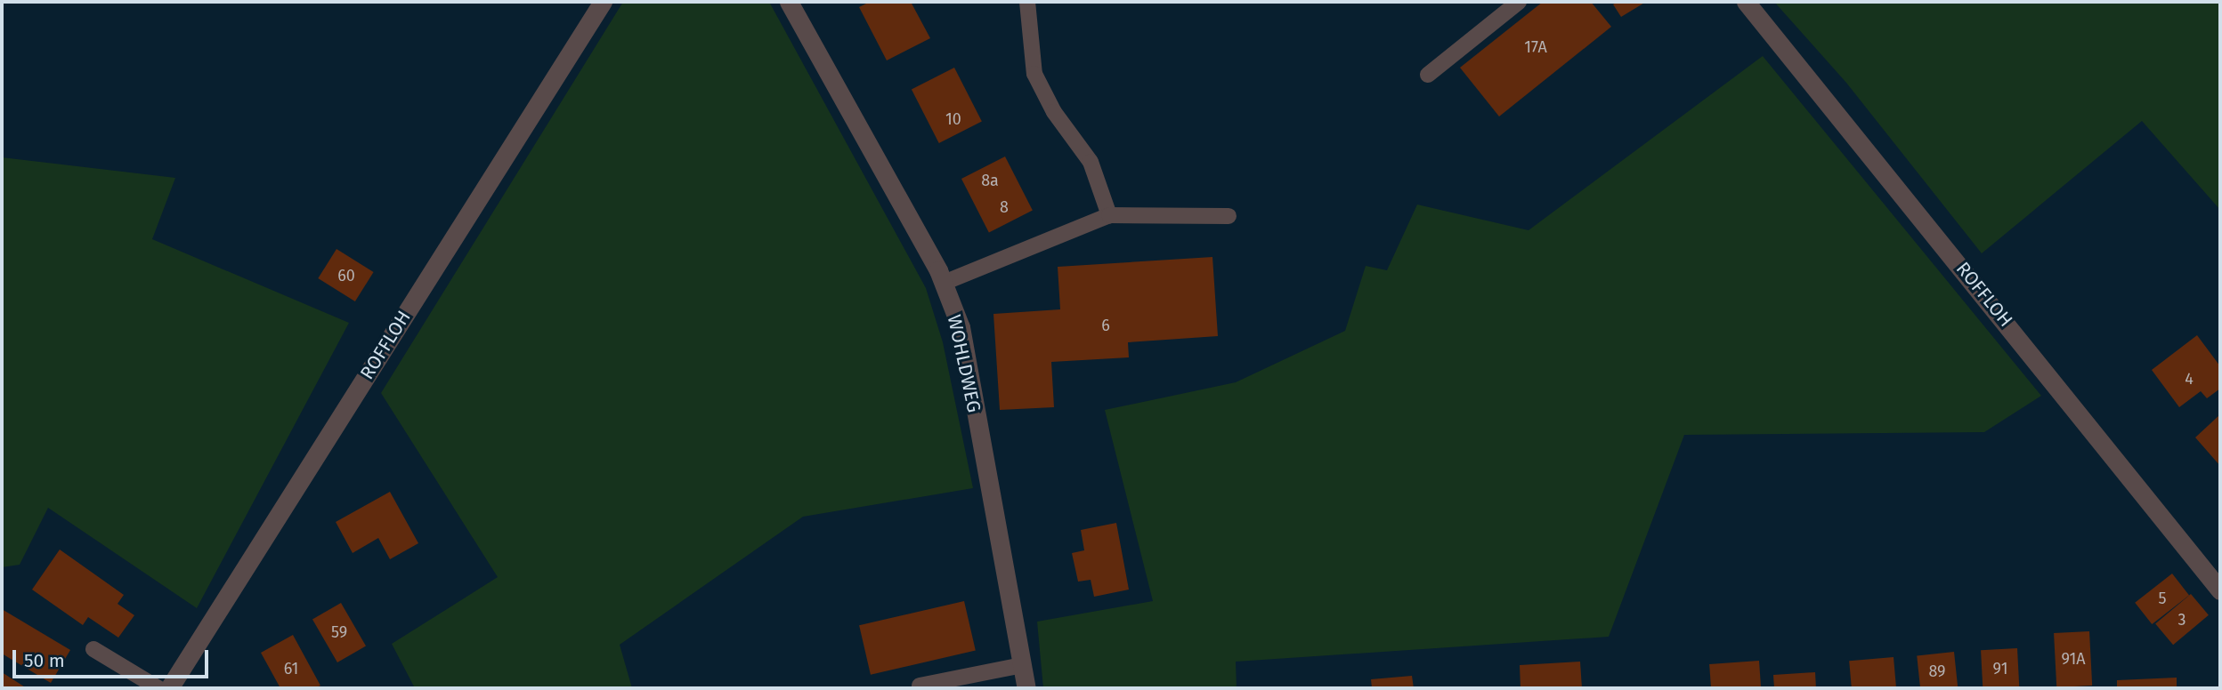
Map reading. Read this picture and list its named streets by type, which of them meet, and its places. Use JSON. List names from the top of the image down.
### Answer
{
  "streets": {
    "street": ["ROFFLOH", "WOHLDWEG"]
  },
  "house_numbers": [
    "17A",
    "10",
    "8a",
    "8",
    "60",
    "6",
    "4",
    "5",
    "3",
    "59",
    "91A",
    "61",
    "91",
    "89"
  ],
  "scale_bar": "50 m"
}
